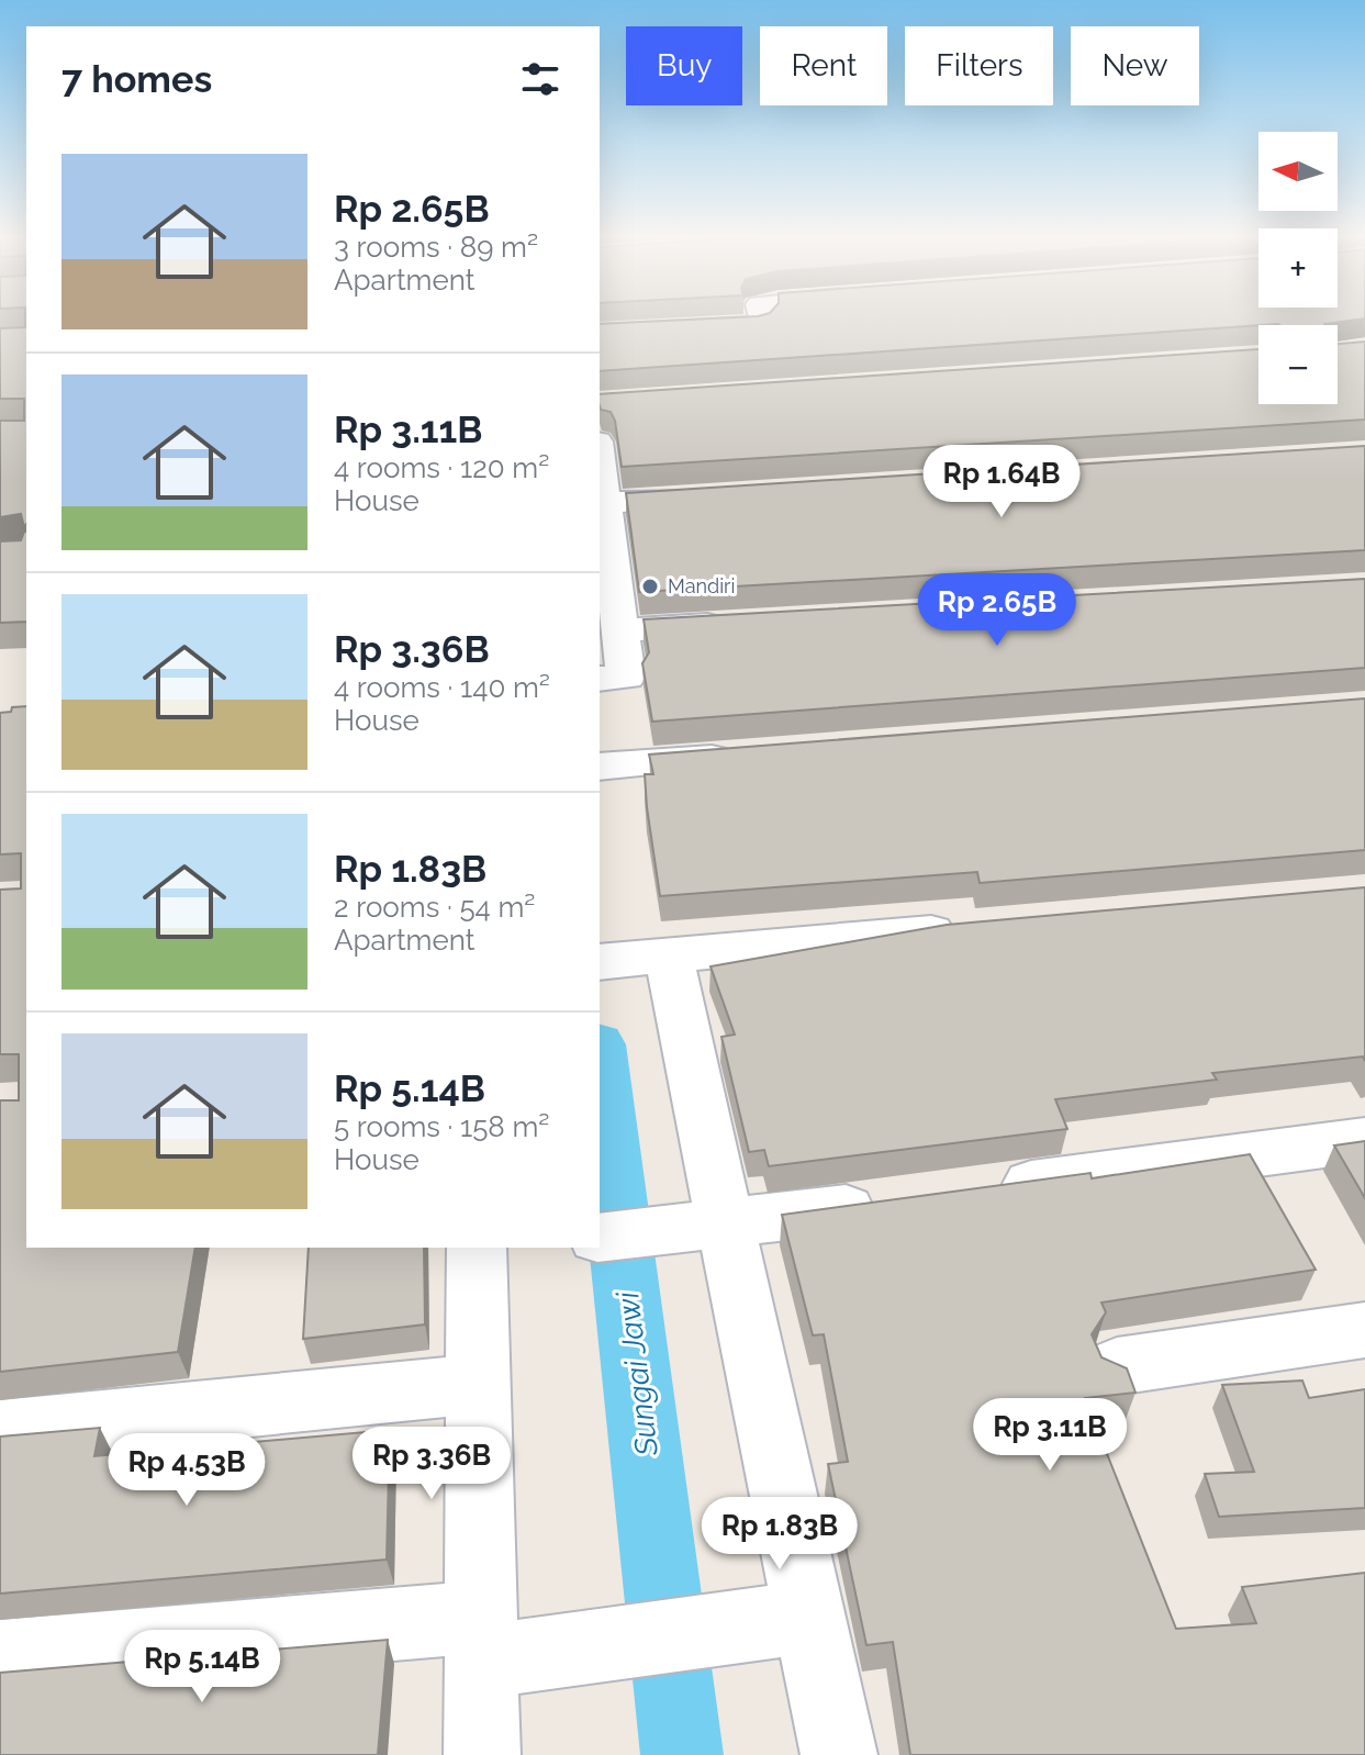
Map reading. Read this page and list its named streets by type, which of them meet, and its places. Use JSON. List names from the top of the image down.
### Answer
{
  "water": ["Sungai Jawi"],
  "places": ["Mandiri"],
  "north": "left",
  "page": {
    "chip": [
      "Buy",
      "Rent",
      "Filters",
      "New"
    ],
    "heading": "7 homes",
    "map_buttons": ["+", "−"],
    "list": [
      {
        "name": "Rp 2.65B",
        "note": "3 rooms · 89 m² · Apartment"
      },
      {
        "name": "Rp 3.11B",
        "note": "4 rooms · 120 m² · House"
      },
      {
        "name": "Rp 3.36B",
        "note": "4 rooms · 140 m² · House"
      },
      {
        "name": "Rp 1.83B",
        "note": "2 rooms · 54 m² · Apartment"
      },
      {
        "name": "Rp 5.14B",
        "note": "5 rooms · 158 m² · House"
      }
    ],
    "price": [
      "Rp 1.64B",
      "Rp 2.65B",
      "Rp 3.11B",
      "Rp 3.36B",
      "Rp 4.53B",
      "Rp 1.83B",
      "Rp 5.14B"
    ]
  }
}
